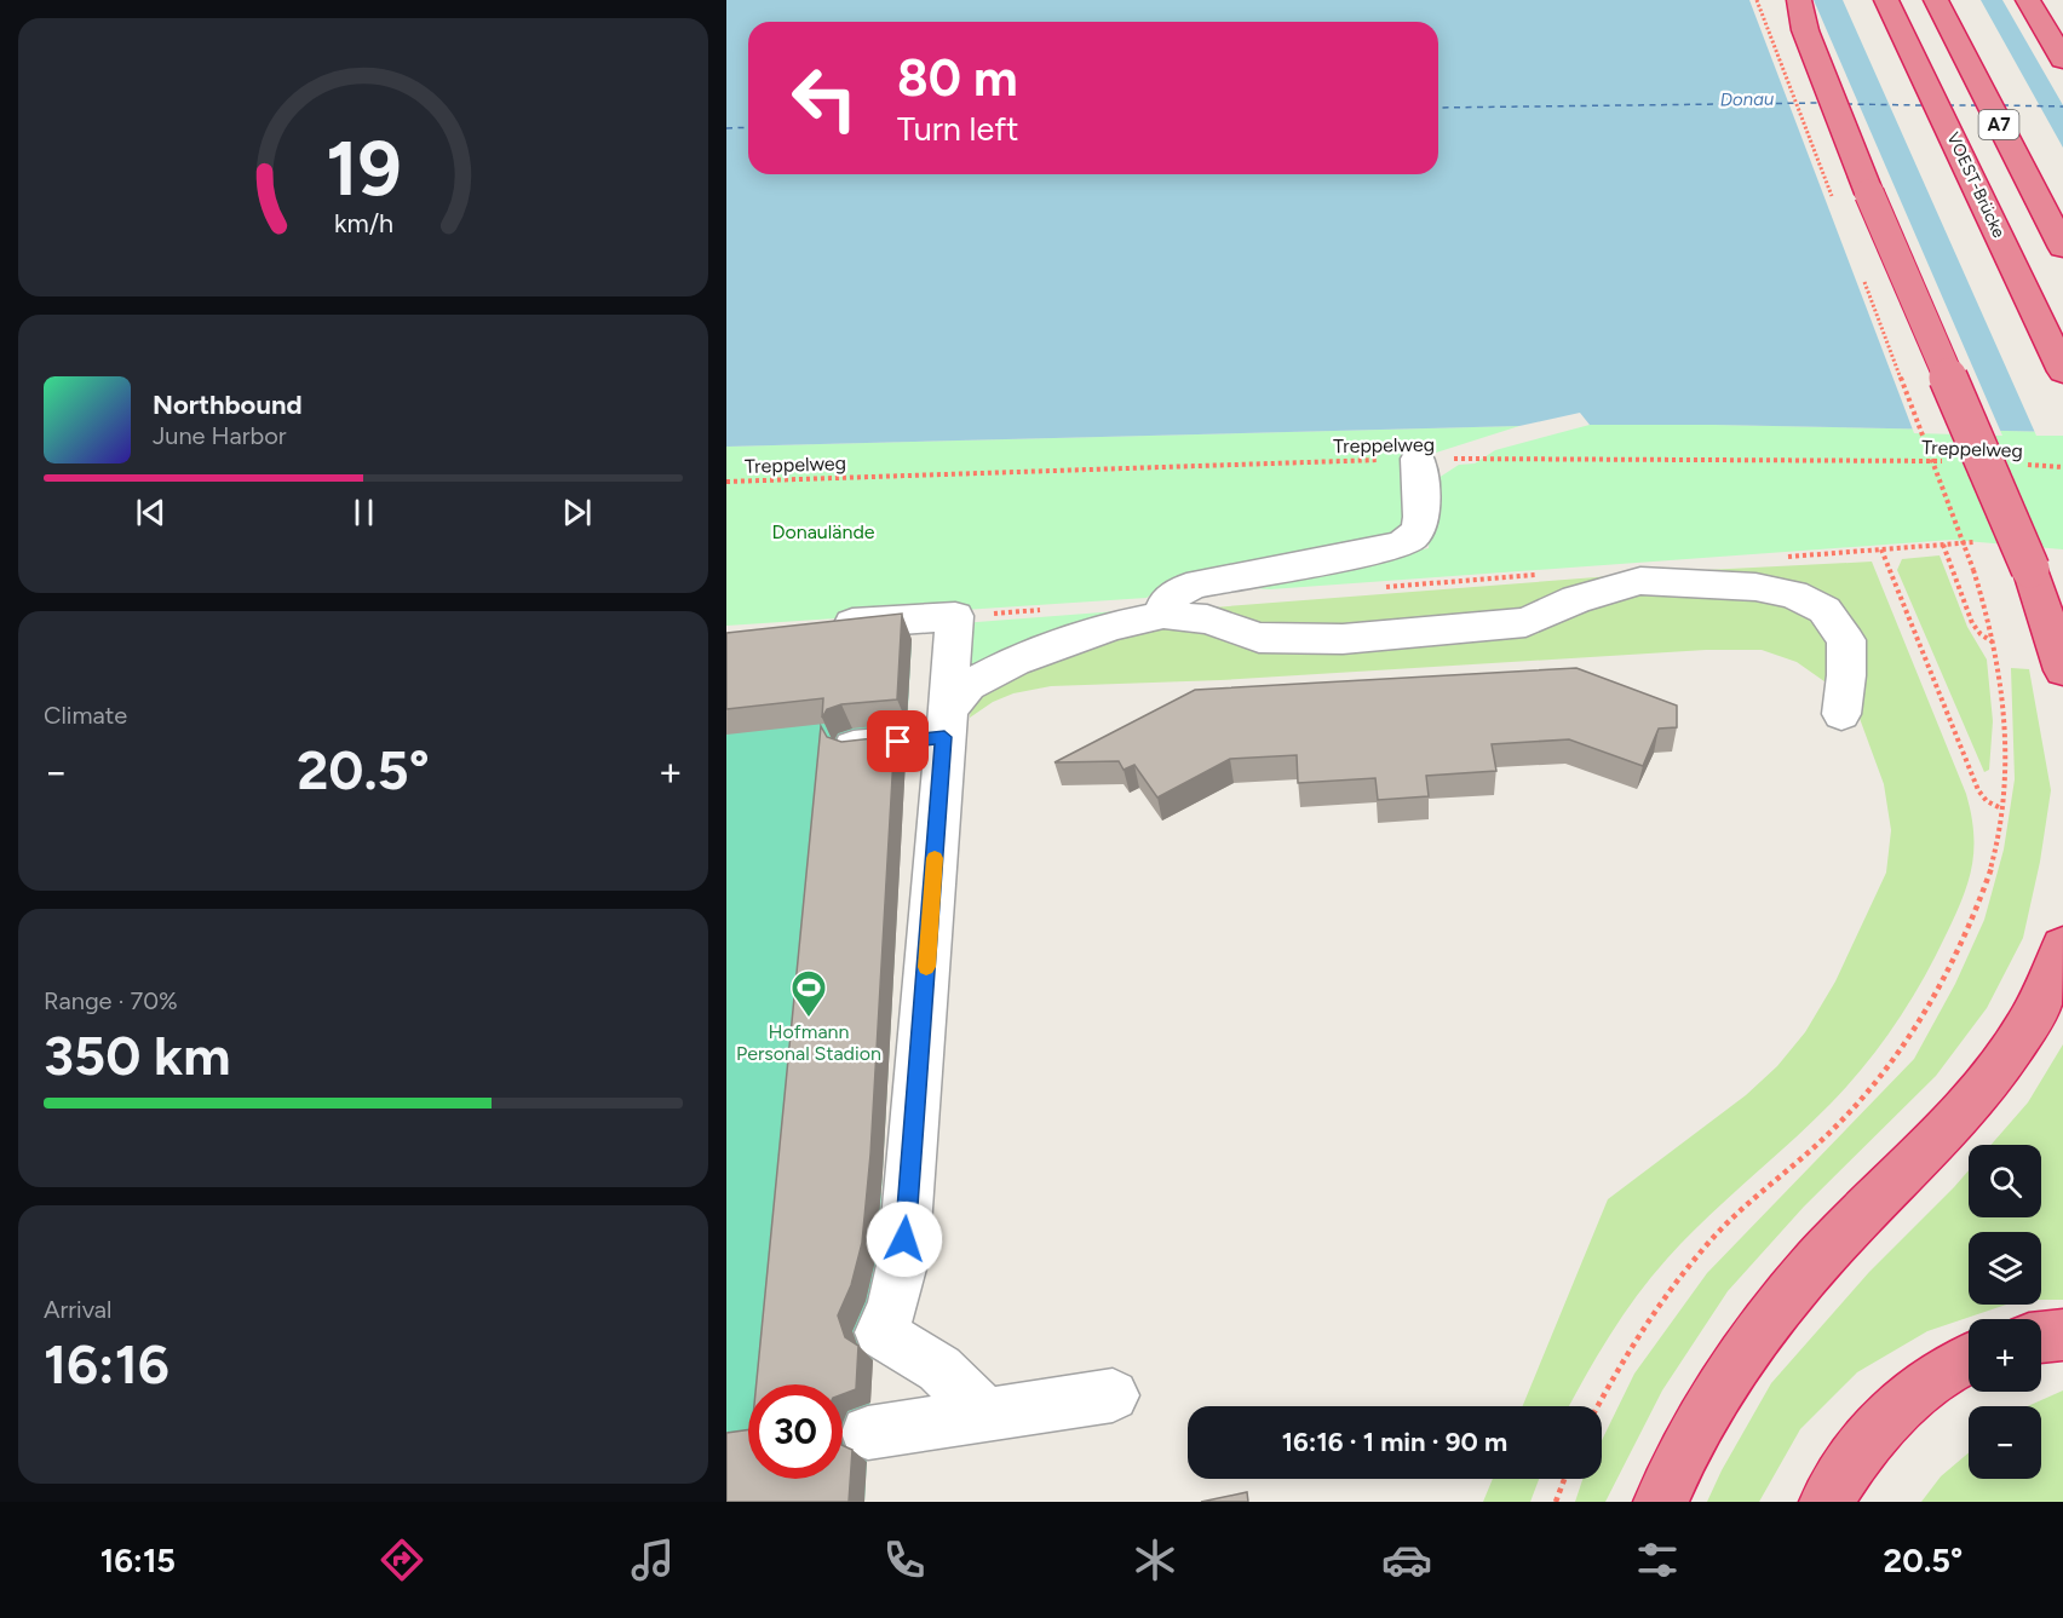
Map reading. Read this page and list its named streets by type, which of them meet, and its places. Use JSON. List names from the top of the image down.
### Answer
{
  "streets": {
    "highway": ["A7", "VOEST-Brücke"],
    "path": ["Treppelweg"]
  },
  "water": ["Donau"],
  "parks": ["Donaulände"],
  "places": {
    "sports": ["Hofmann Personal Stadion"]
  },
  "page": {
    "turn": ["80 m", "Turn left"],
    "song": ["Northbound", "June Harbor"],
    "tile": [
      "Climate",
      ["Range · 70%", "350 km"],
      ["Arrival", "16:16"]
    ],
    "heat": ["−", "20.5°", "+"],
    "map_buttons": ["+", "−"],
    "limit": "30",
    "trip": "16:16 · 1 min · 90 m",
    "tabs": ["16:15", "20.5°"],
    "gauge": ["19", "km/h"]
  }
}
